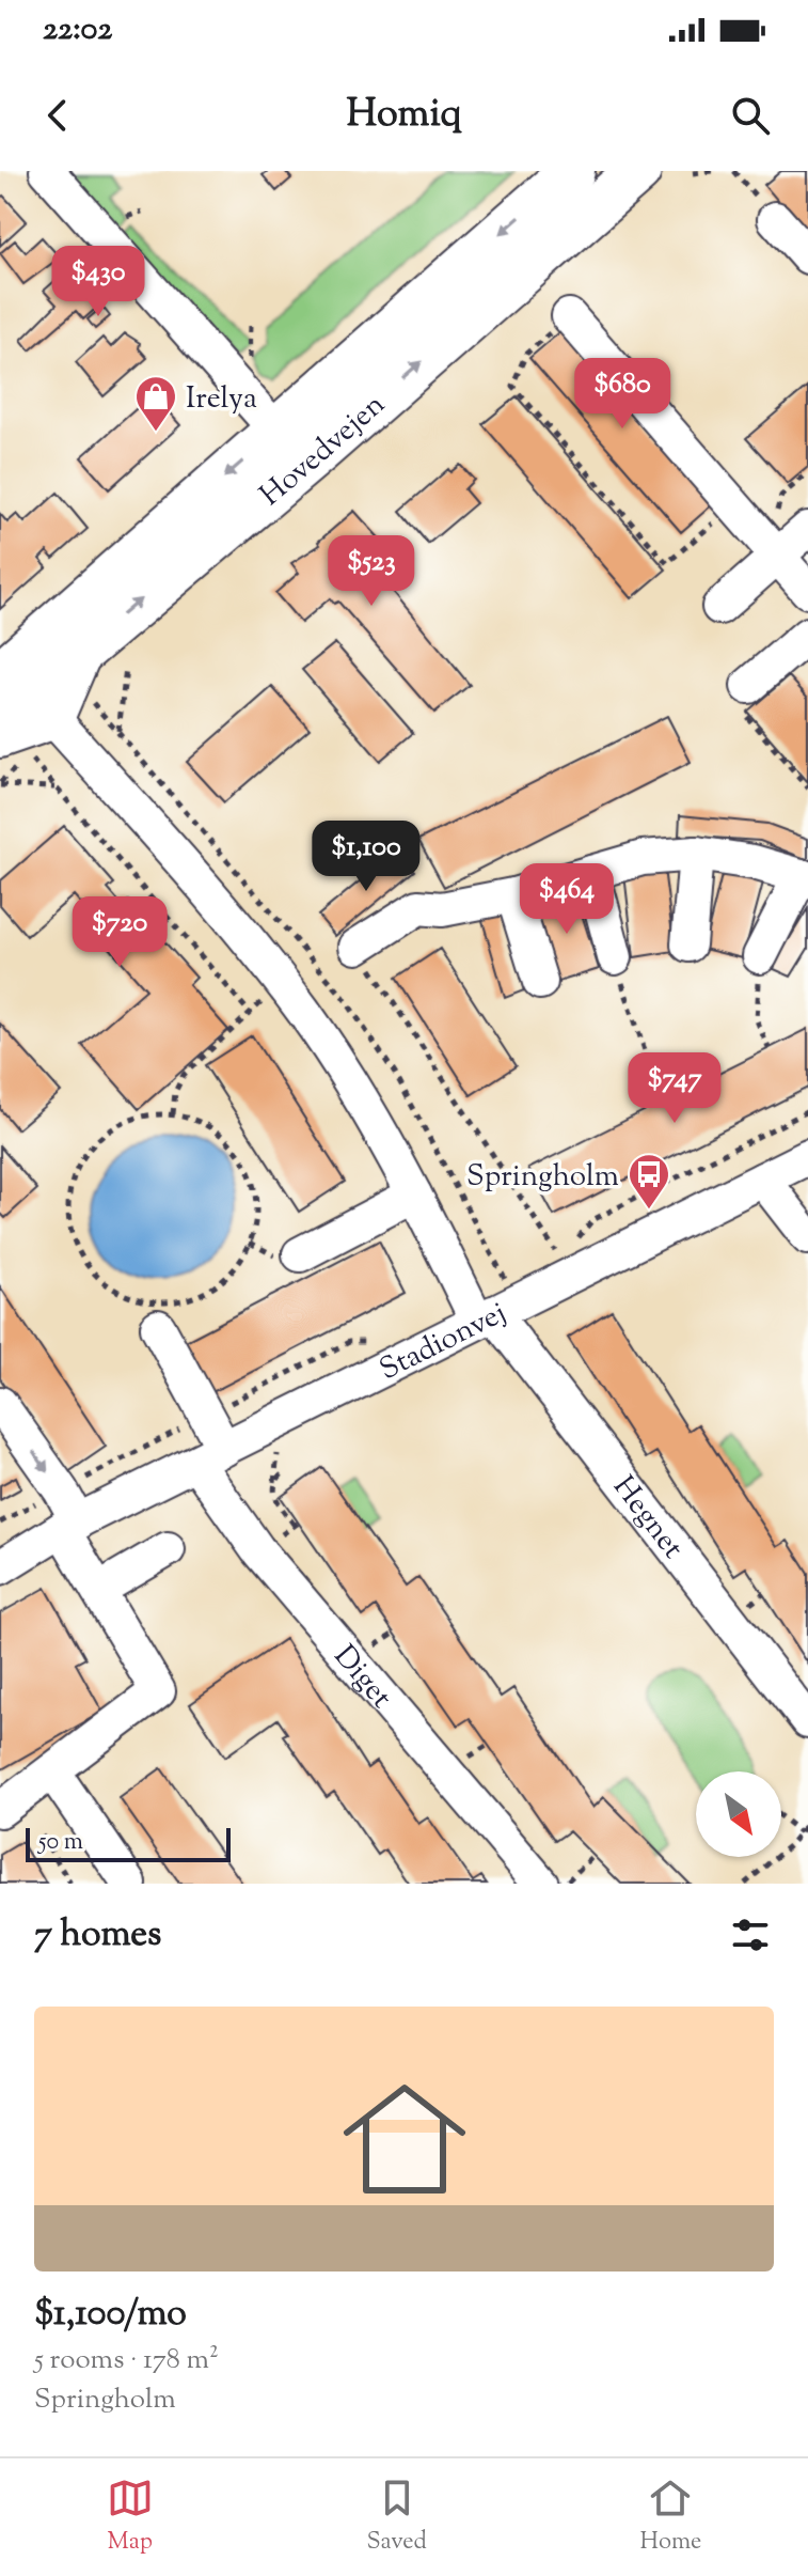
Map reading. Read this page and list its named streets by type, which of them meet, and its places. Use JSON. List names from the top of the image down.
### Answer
{
  "streets": {
    "main road": ["Hovedvejen"],
    "street": ["Stadionvej", "Hegnet", "Diget"]
  },
  "crossings": [
    ["Stadionvej", "Hegnet"],
    ["Stadionvej", "Diget"]
  ],
  "places": {
    "shop": ["Irelya"],
    "bus stop": ["Springholm"]
  },
  "scale_bar": "50 m",
  "north": "bottom right",
  "page": {
    "status": "22:02",
    "header": "Homiq",
    "price": [
      "$430",
      "$680",
      "$523",
      "$1,100",
      "$464",
      "$720",
      "$747"
    ],
    "scale": "50 m",
    "heading": "7 homes",
    "list": [
      {
        "name": "$1,100/mo",
        "note": "5 rooms · 178 m² · Springholm"
      }
    ],
    "tabs": ["Map", "Saved", "Home"]
  }
}
